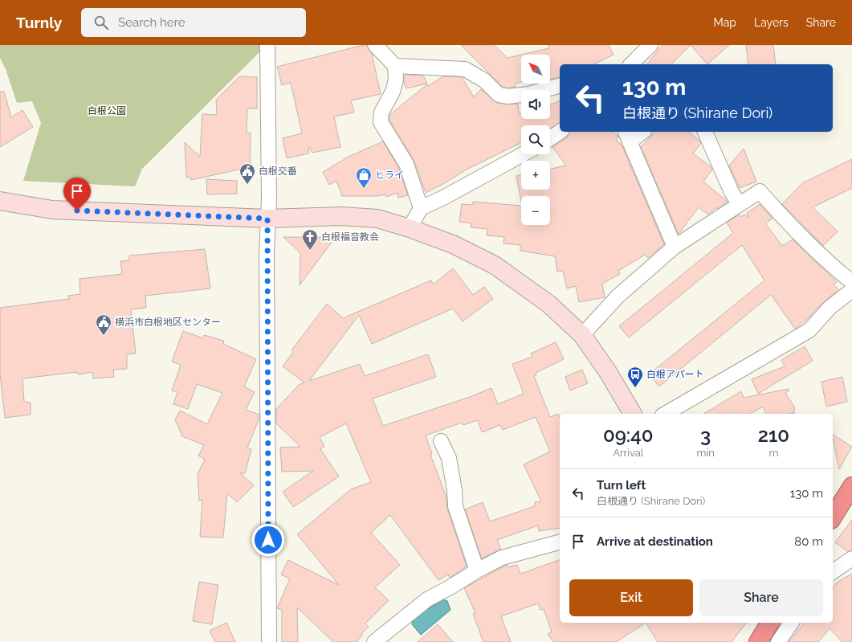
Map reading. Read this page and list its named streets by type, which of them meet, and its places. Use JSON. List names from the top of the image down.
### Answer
{
  "parks": ["白根公園"],
  "places": {
    "public building": ["白根交番", "横浜市白根地区センター"],
    "shop": ["ヒライ"],
    "church": ["白根福音教会"],
    "bus stop": ["白根アパート"]
  },
  "north": "top left",
  "page": {
    "header": "Turnly",
    "search": "Search here",
    "nav": ["Map", "Layers", "Share"],
    "map_buttons": ["+", "−"],
    "turn": ["130 m", "白根通り (Shirane Dori)"],
    "eta": [
      "09:40",
      "Arrival",
      "3",
      "min",
      "210",
      "m"
    ],
    "list": [
      {
        "name": "Turn left",
        "note": "白根通り (Shirane Dori)",
        "value": "130 m"
      },
      {
        "name": "Arrive at destination",
        "value": "80 m"
      }
    ],
    "buttons": ["Exit", "Share"]
  }
}
